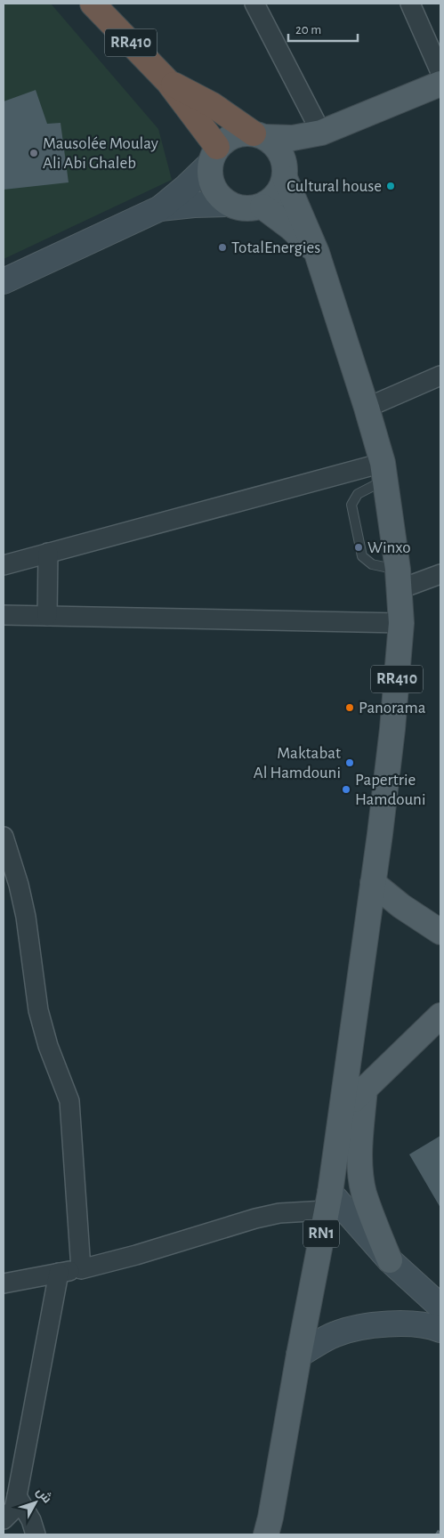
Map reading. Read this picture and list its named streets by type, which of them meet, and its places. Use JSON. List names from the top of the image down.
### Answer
{
  "streets": {
    "highway": ["RR410"],
    "main road": ["RN1"]
  },
  "crossings": [
    ["RR410", "RN1"]
  ],
  "places": [
    "Mausolée Moulay Ali Abi Ghaleb",
    "Cultural house",
    "TotalEnergies",
    "Winxo",
    "Panorama",
    "Maktabat Al Hamdouni",
    "Papertrie Hamdouni"
  ],
  "scale_bar": "20 m",
  "north": "top right"
}
